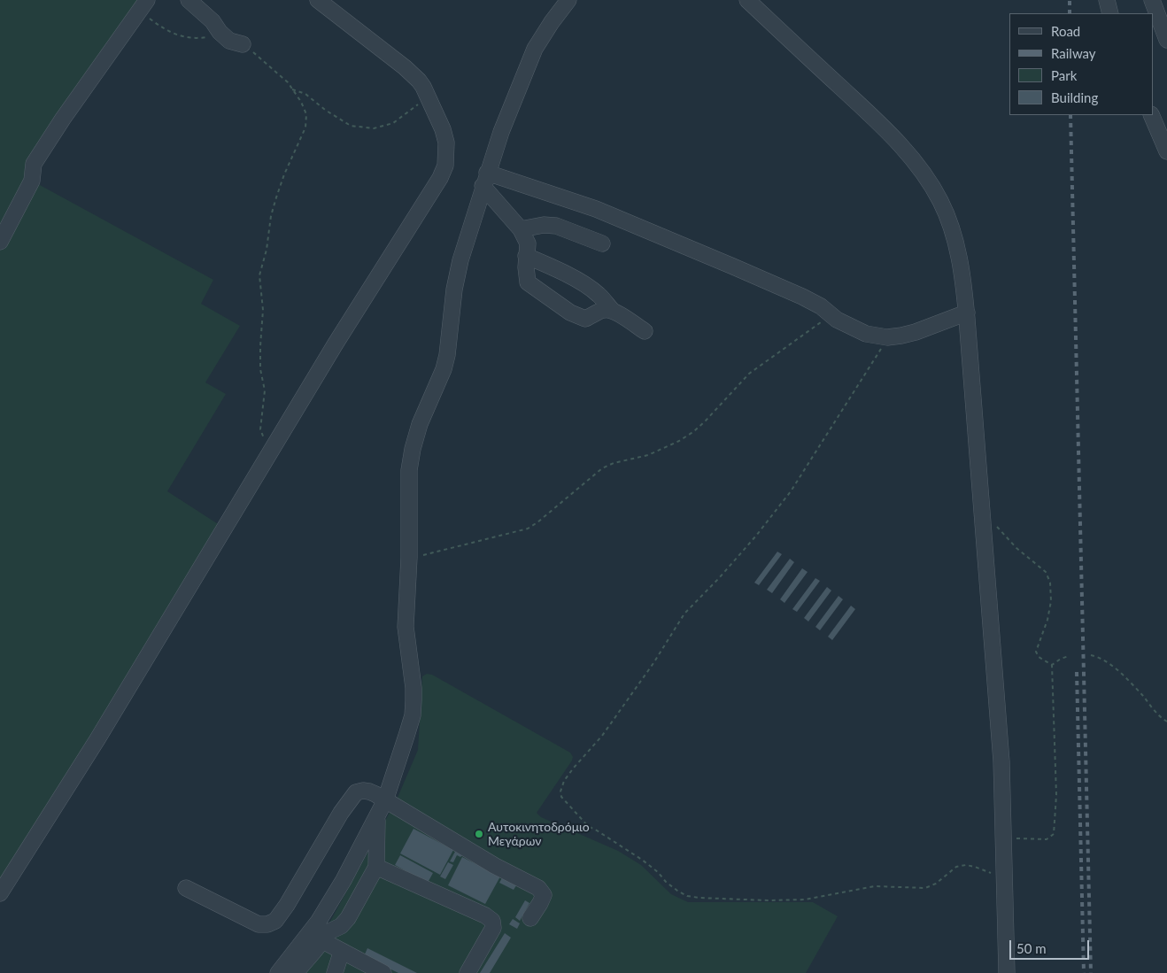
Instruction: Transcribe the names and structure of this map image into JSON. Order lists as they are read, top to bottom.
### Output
{
  "places": ["Αυτοκινητοδρόμιο Μεγάρων"],
  "legend": [
    "Road",
    "Railway",
    "Park",
    "Building"
  ],
  "scale_bar": "50 m"
}
